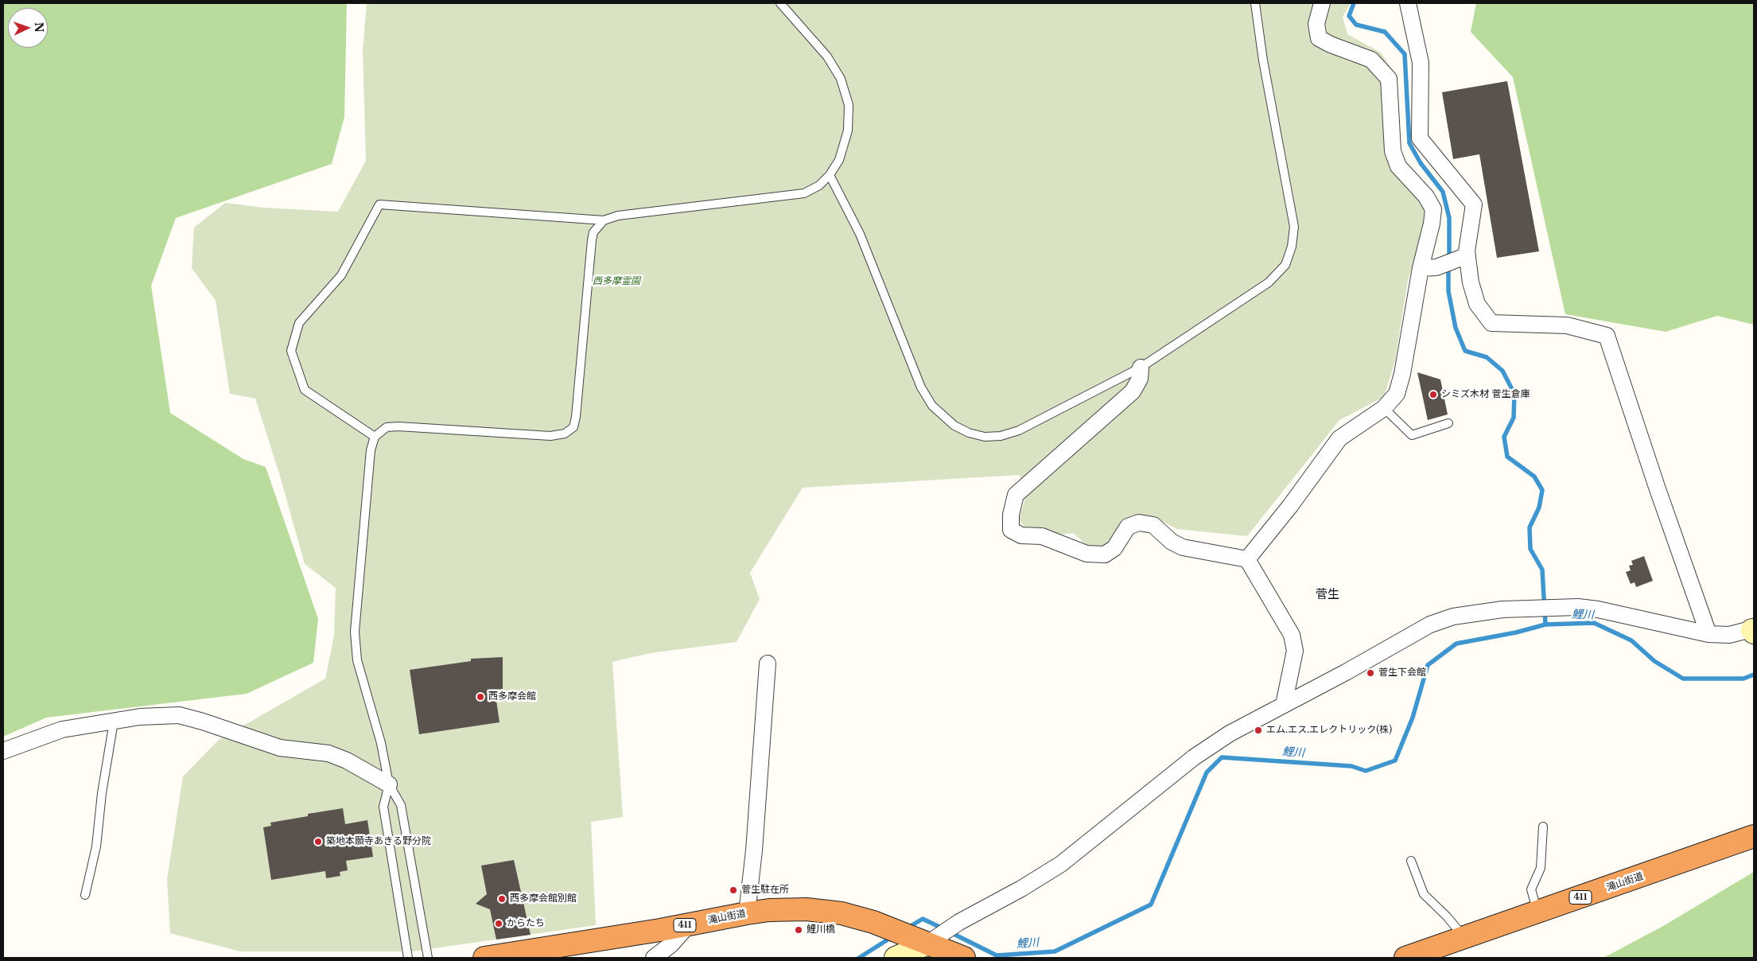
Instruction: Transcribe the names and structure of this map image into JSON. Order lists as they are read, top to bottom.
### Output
{
  "streets": {
    "highway": ["滝山街道", "411"]
  },
  "districts": ["菅生"],
  "water": ["鯉川"],
  "parks": ["西多摩霊園"],
  "places": [
    "シミズ木材 菅生倉庫",
    "菅生下会館",
    "西多摩会館",
    "エム.エス.エレクトリック(株)",
    "築地本願寺あきる野分院",
    "菅生駐在所",
    "西多摩会館別館",
    "からたち",
    "鯉川橋"
  ],
  "north": "right"
}
